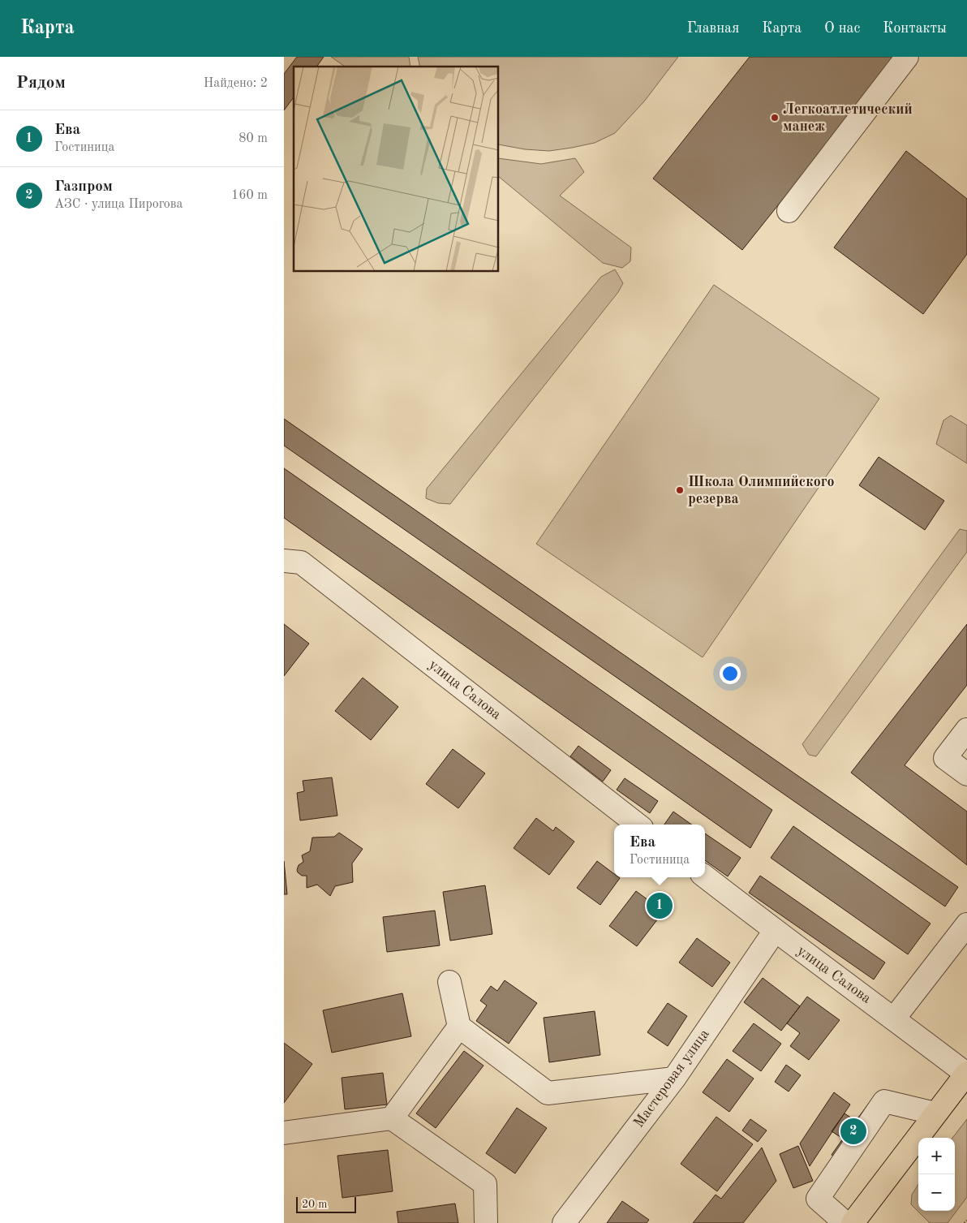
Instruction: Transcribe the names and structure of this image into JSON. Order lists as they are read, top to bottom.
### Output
{
  "streets": {
    "street": ["улица Салова", "Мастеровая улица"]
  },
  "crossings": [
    ["улица Салова", "Мастеровая улица"]
  ],
  "places": ["Легкоатлетический манеж", "Школа Олимпийского резерва"],
  "scale_bar": "20 m",
  "page": {
    "header": "Карта",
    "nav": [
      "Главная",
      "Карта",
      "О нас",
      "Контакты"
    ],
    "heading": ["Рядом", "Найдено: 2"],
    "list": [
      {
        "mark": "1",
        "name": "Ева",
        "note": "Гостиница",
        "value": "80 m"
      },
      {
        "mark": "2",
        "name": "Газпром",
        "note": "АЗС · улица Пирогова",
        "value": "160 m"
      }
    ],
    "popup": ["Ева", "Гостиница"],
    "pins": ["1", "2"],
    "map_buttons": ["+", "−"],
    "scale": "20 m"
  }
}
